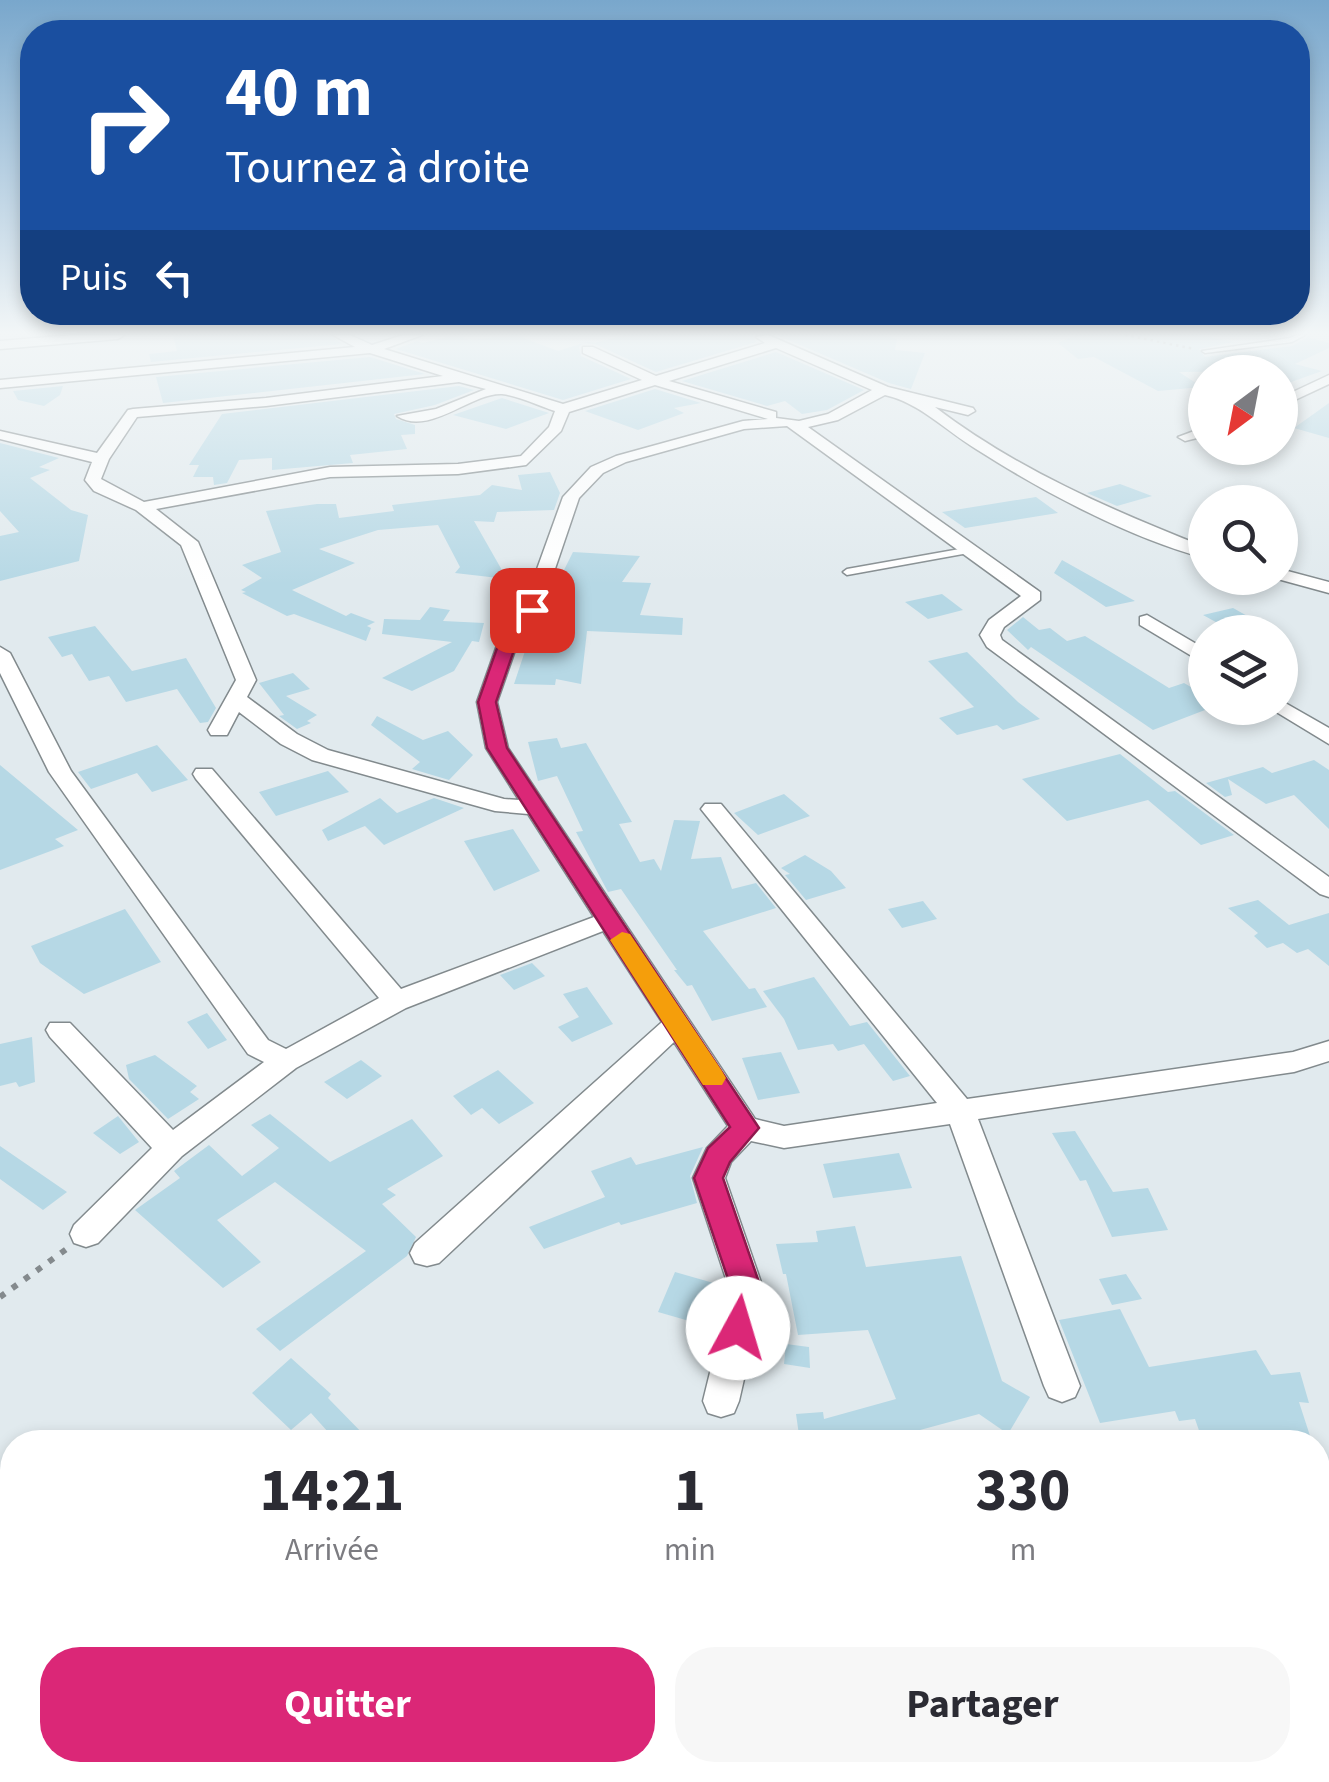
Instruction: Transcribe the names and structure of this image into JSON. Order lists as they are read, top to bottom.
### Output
{
  "north": "bottom left",
  "page": {
    "turn": ["40 m", "Tournez à droite"],
    "then": "Puis",
    "eta": [
      "14:21",
      "Arrivée",
      "1",
      "min",
      "330",
      "m"
    ],
    "buttons": ["Quitter", "Partager"]
  }
}
